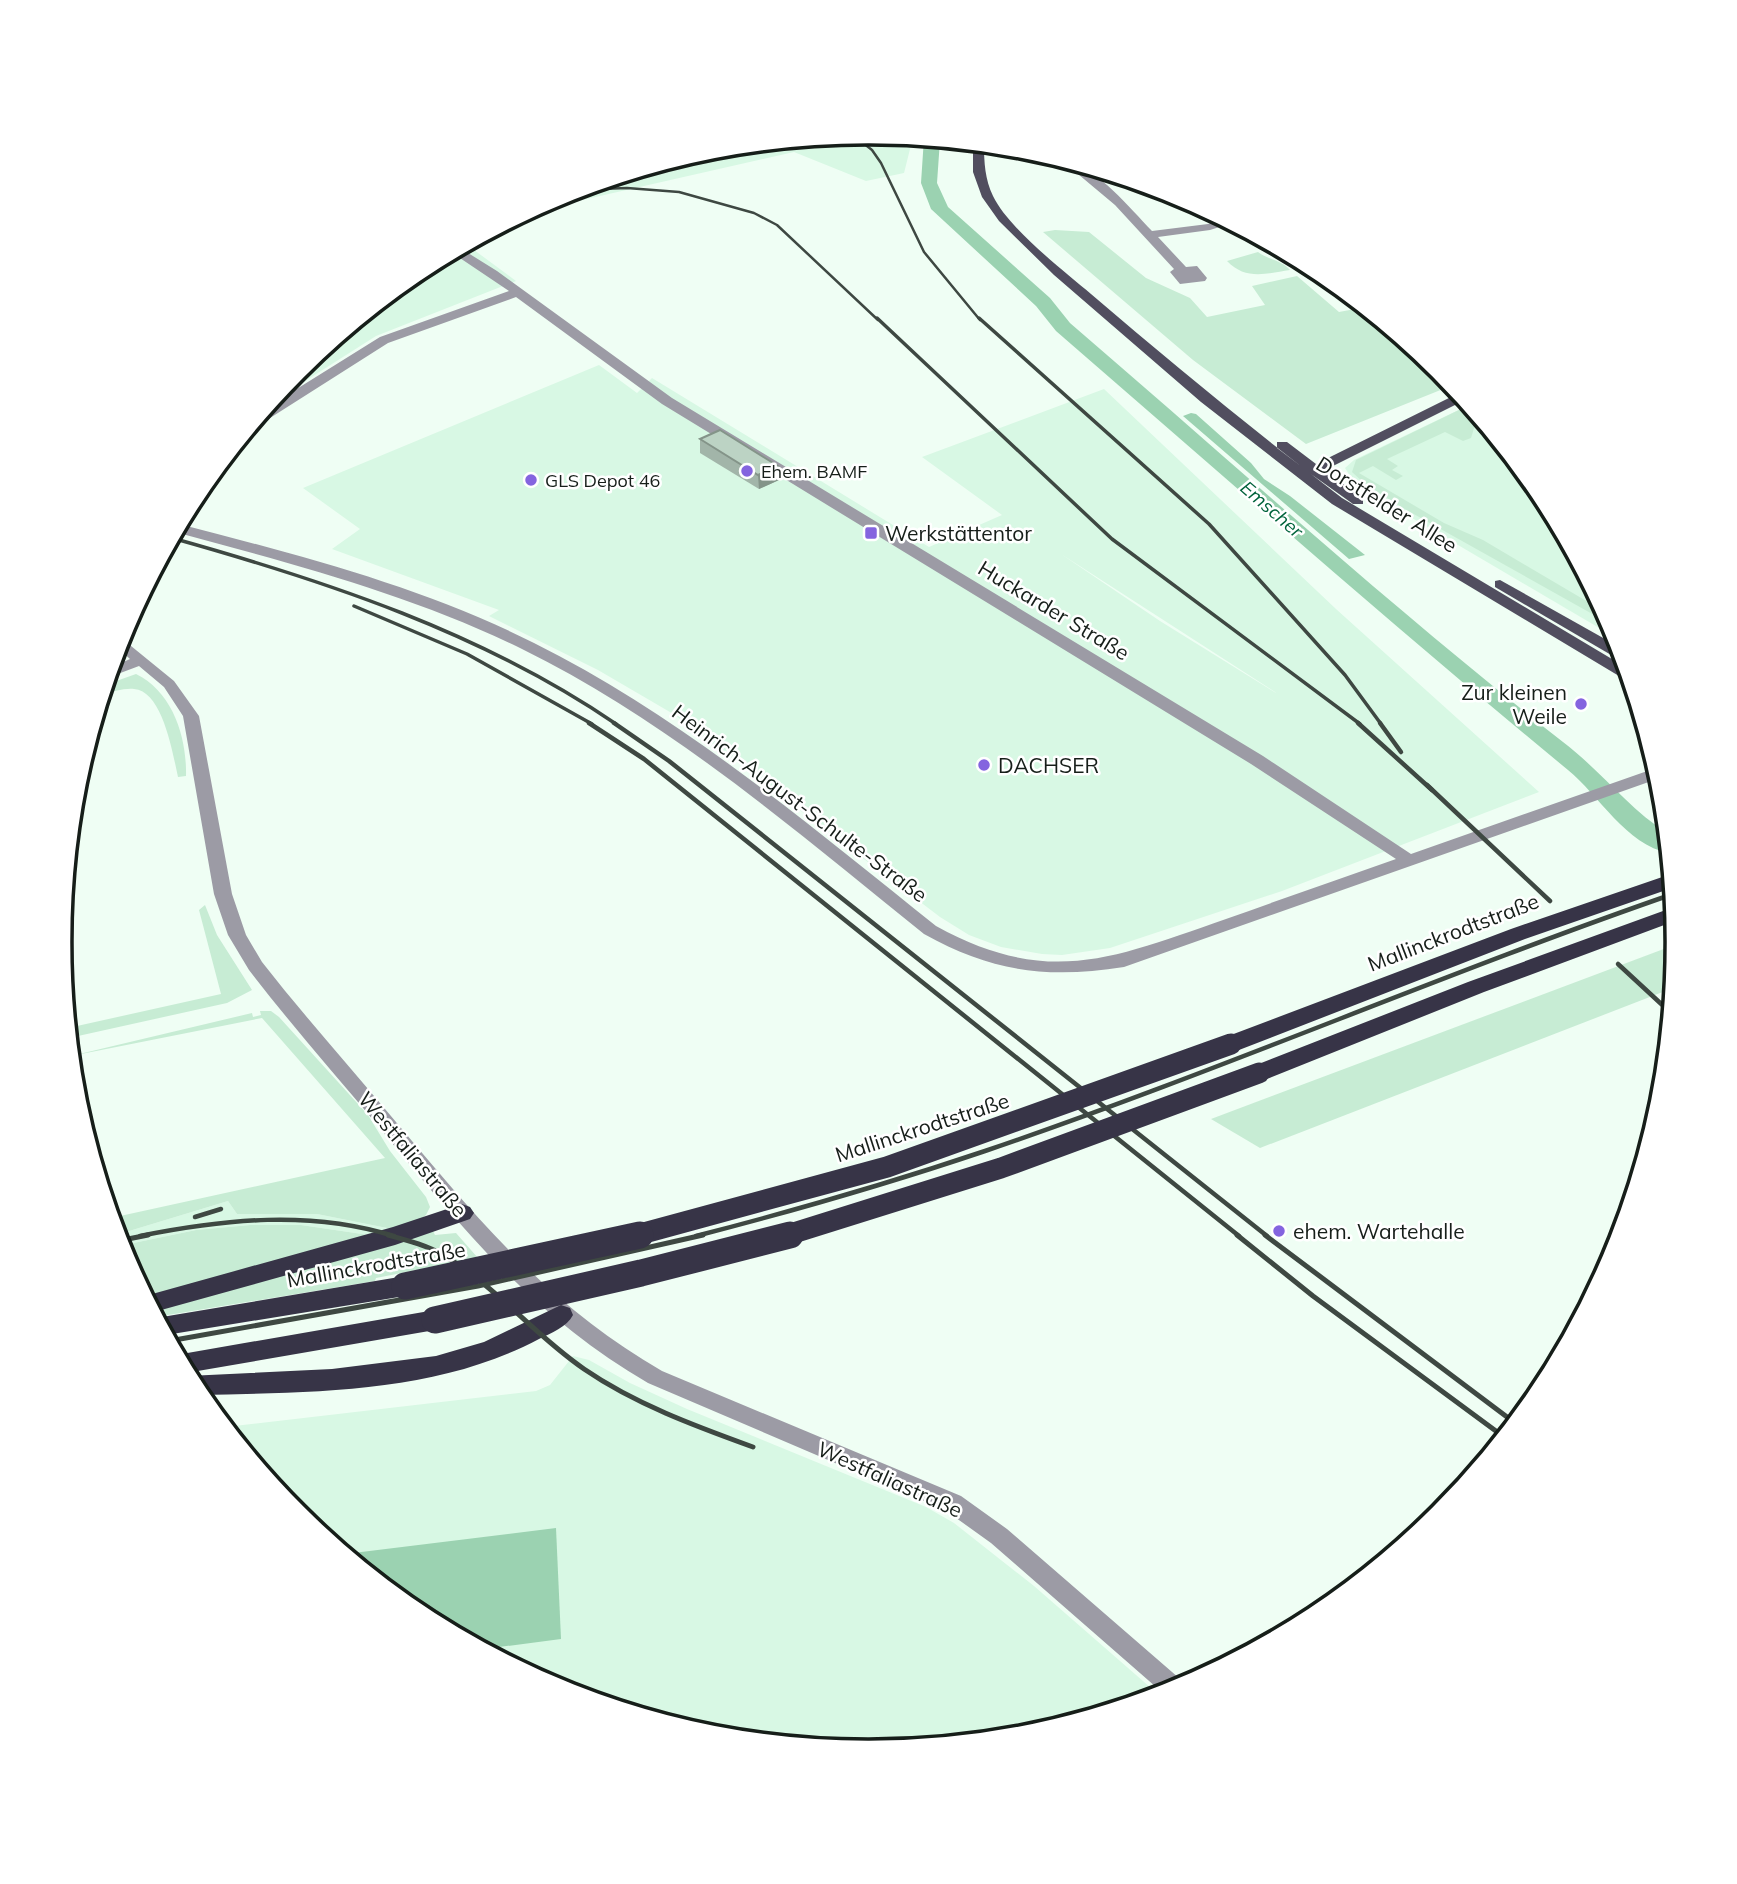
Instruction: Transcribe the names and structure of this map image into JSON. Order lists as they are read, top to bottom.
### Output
{
  "streets": {
    "highway": ["Mallinckrodtstraße"],
    "main road": ["Dorstfelder Allee"],
    "street": ["Huckarder Straße", "Heinrich-August-Schulte-Straße", "Westfaliastraße"]
  },
  "crossings": [
    ["Huckarder Straße", "Heinrich-August-Schulte-Straße"]
  ],
  "water": ["Emscher"],
  "places": {
    "other": [
      "Ehem. BAMF",
      "GLS Depot 46",
      "Zur kleinen Weile",
      "DACHSER",
      "ehem. Wartehalle"
    ],
    "transit": ["Werkstättentor"]
  }
}
